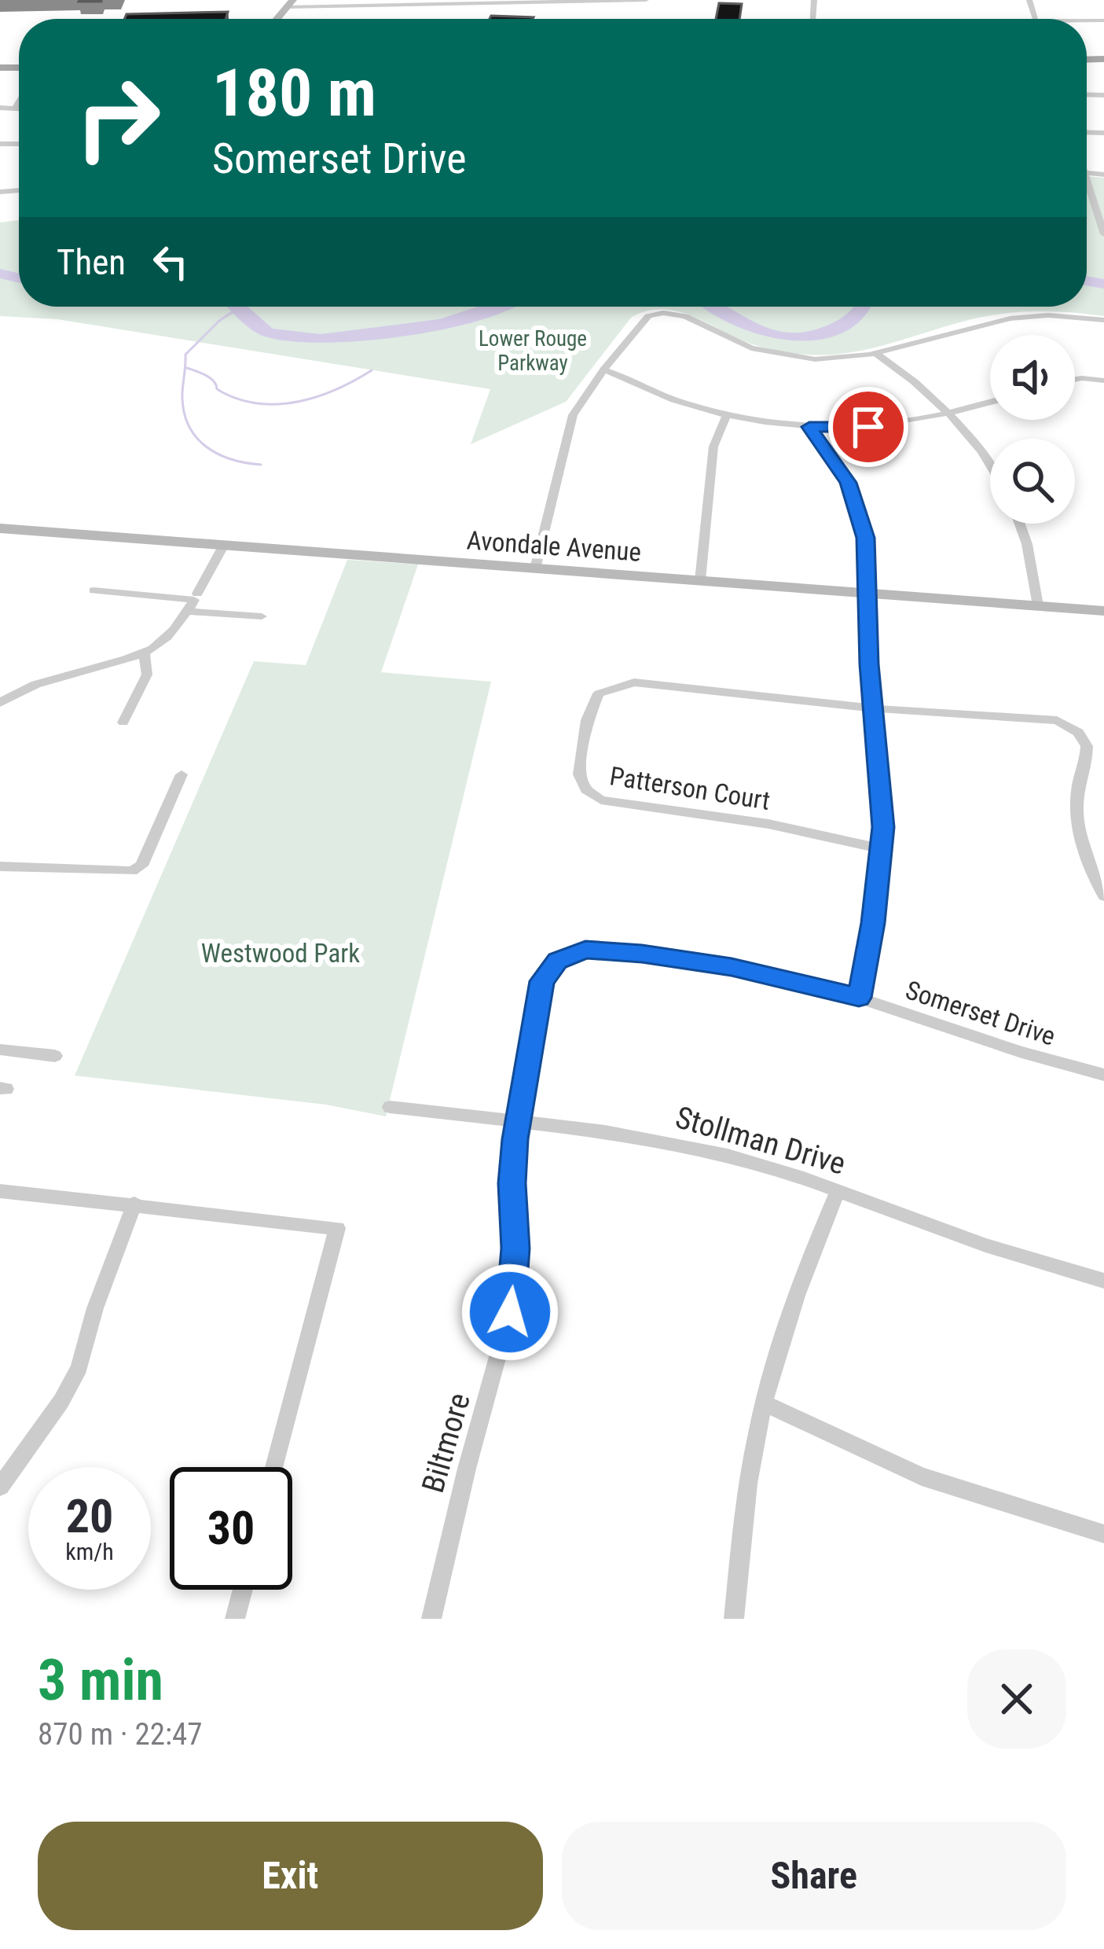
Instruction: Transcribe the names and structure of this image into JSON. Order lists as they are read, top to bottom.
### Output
{
  "streets": {
    "street": [
      "Avondale Avenue",
      "Patterson Court",
      "Somerset Drive",
      "Stollman Drive",
      "Biltmore"
    ]
  },
  "crossings": [
    ["Somerset Drive", "Biltmore"],
    ["Stollman Drive", "Biltmore"]
  ],
  "parks": ["Lower Rouge Parkway", "Westwood Park"],
  "page": {
    "turn": ["180 m", "Somerset Drive"],
    "then": "Then",
    "speed": "20 km/h",
    "limit": "30",
    "heading": ["3 min", "870 m · 22:47"],
    "buttons": ["Exit", "Share"]
  }
}
